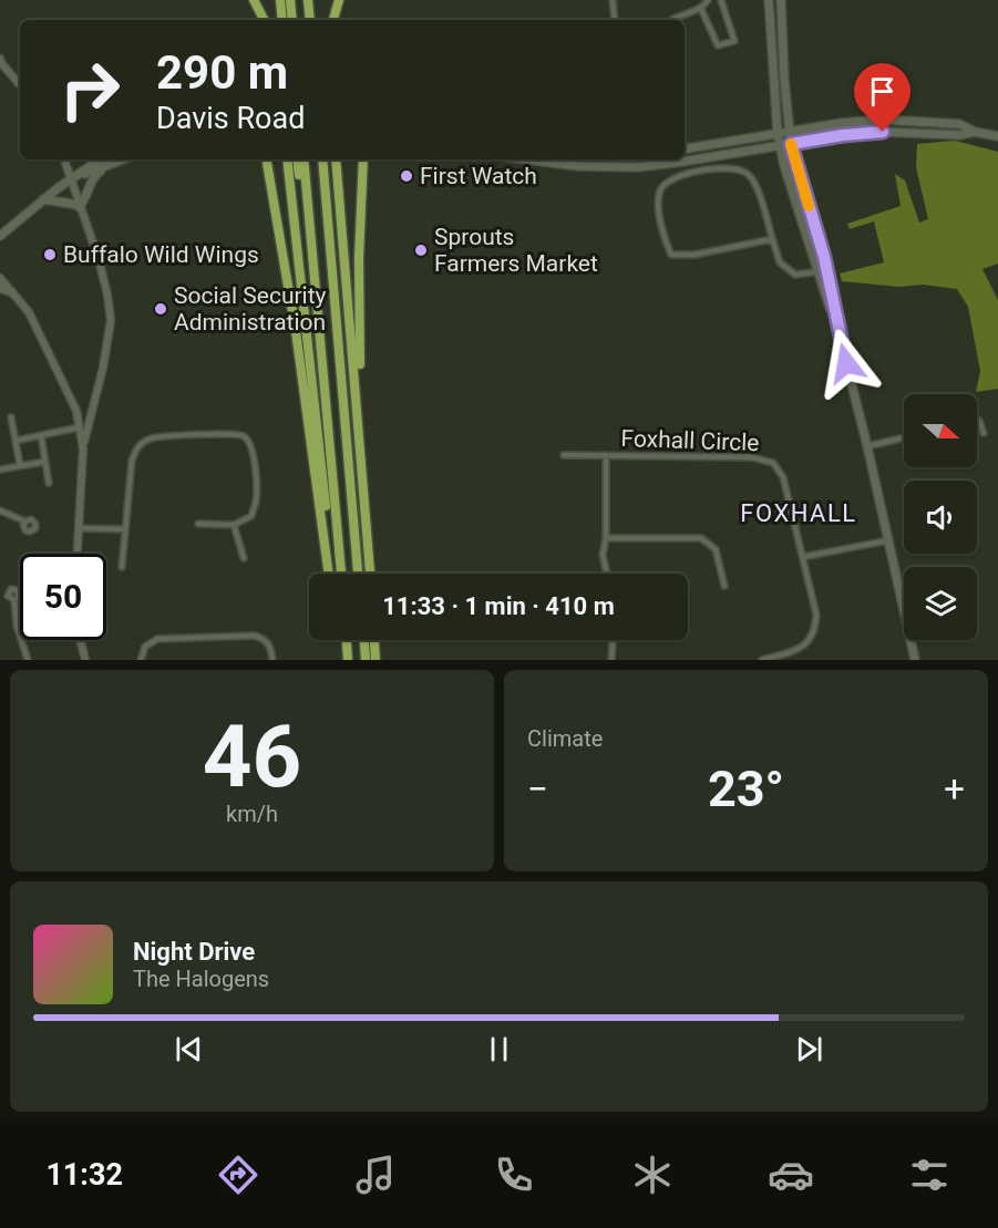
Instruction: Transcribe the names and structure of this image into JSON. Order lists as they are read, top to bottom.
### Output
{
  "streets": {
    "street": ["Foxhall Circle"]
  },
  "districts": ["FOXHALL"],
  "places": [
    "First Watch",
    "Sprouts Farmers Market",
    "Buffalo Wild Wings",
    "Social Security Administration"
  ],
  "north": "right",
  "page": {
    "turn": ["290 m", "Davis Road"],
    "limit": "50",
    "trip": "11:33 · 1 min · 410 m",
    "tile": [
      ["46", "km/h"],
      "Climate"
    ],
    "heat": ["−", "23°", "+"],
    "song": ["Night Drive", "The Halogens"],
    "tabs": "11:32"
  }
}
